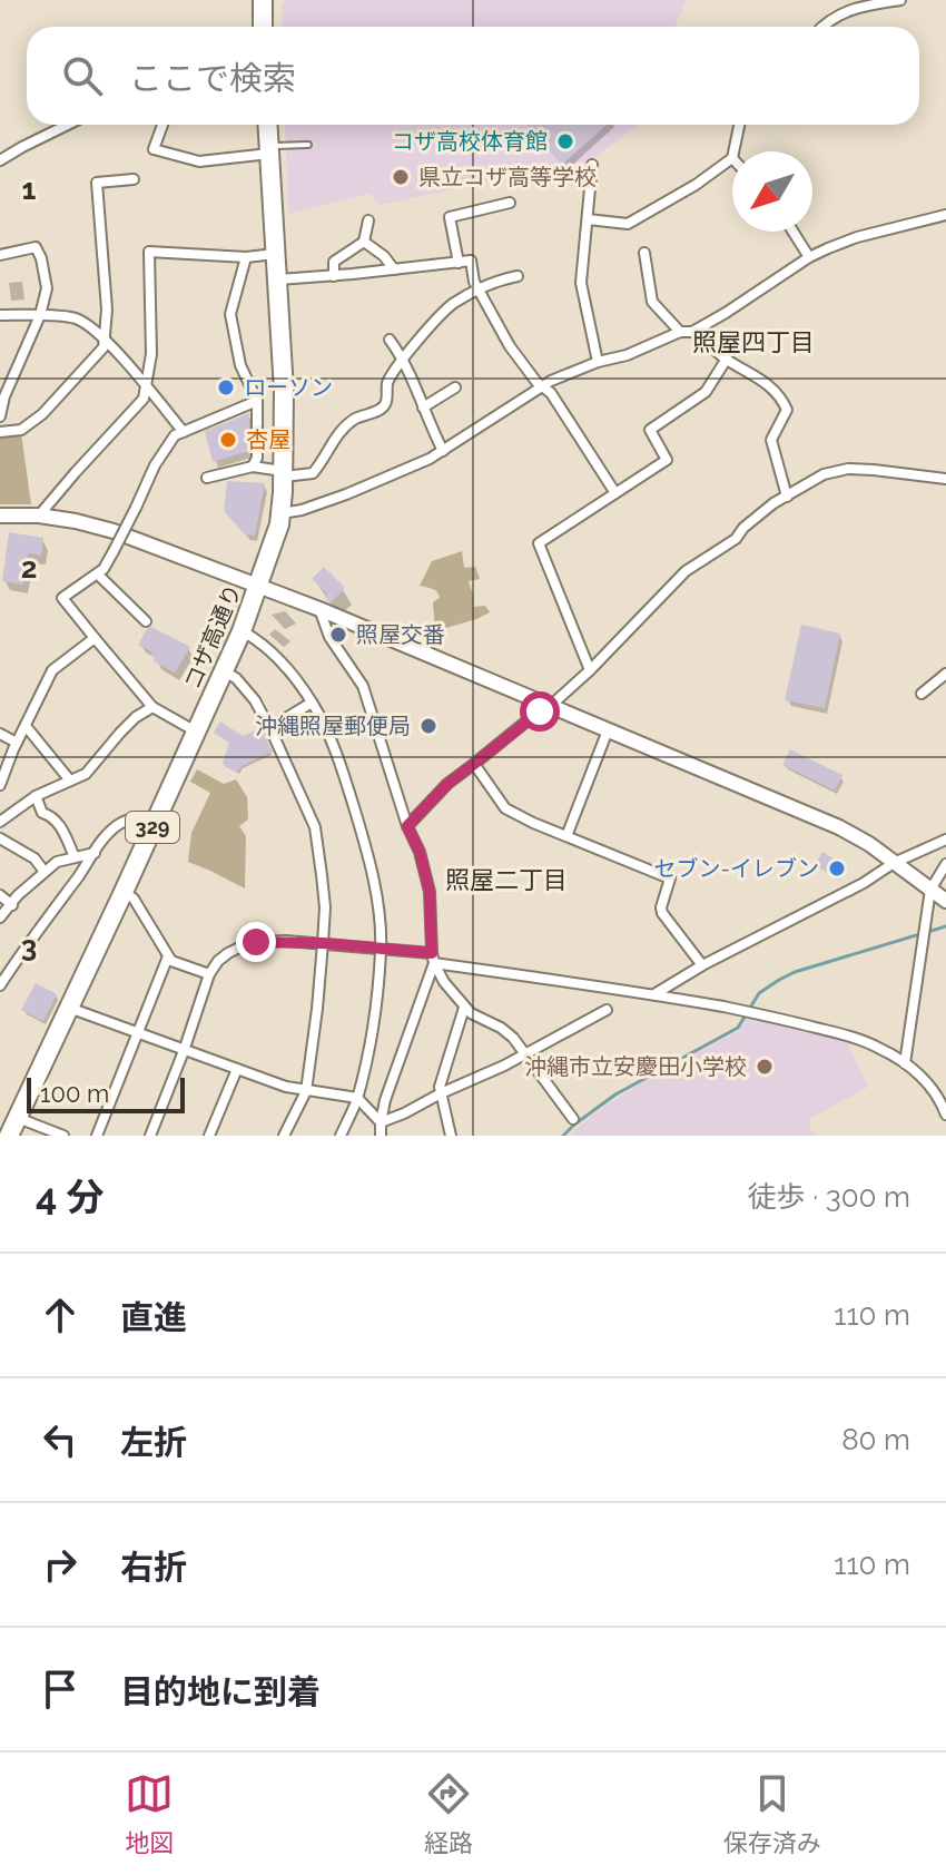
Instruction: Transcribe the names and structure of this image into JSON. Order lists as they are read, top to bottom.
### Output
{
  "streets": {
    "highway": ["コザ高通り", "329"]
  },
  "districts": ["照屋四丁目", "照屋二丁目"],
  "places": [
    "コザ高校体育館",
    "県立コザ高等学校",
    "ローソン",
    "杏屋",
    "照屋交番",
    "沖縄照屋郵便局",
    "セブン-イレブン",
    "沖縄市立安慶田小学校"
  ],
  "scale_bar": "100 m",
  "north": "bottom left",
  "page": {
    "search": "ここで検索",
    "scale": "100 m",
    "heading": ["4 分", "徒歩 · 300 m"],
    "list": [
      ["直進", "110 m"],
      ["左折", "80 m"],
      ["右折", "110 m"],
      "目的地に到着"
    ],
    "nav": ["地図", "経路", "保存済み"]
  },
  "grid": {
    "rows": ["1", "2", "3"]
  }
}
